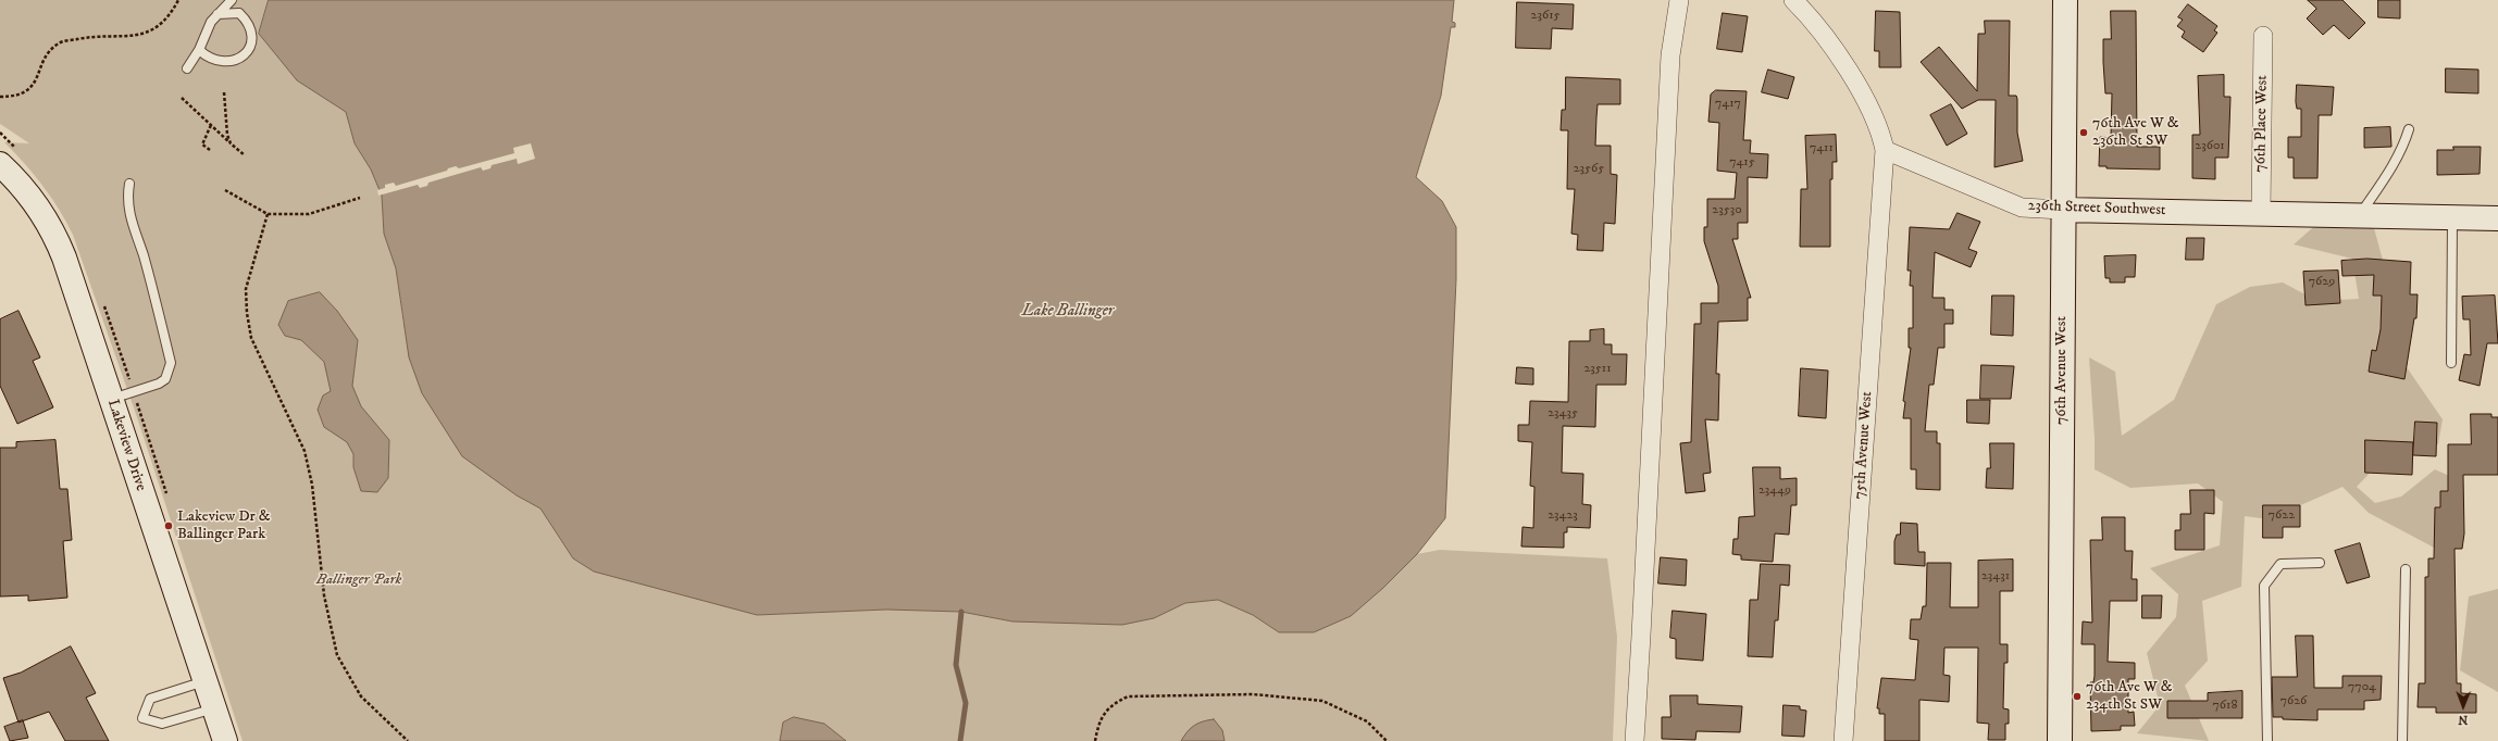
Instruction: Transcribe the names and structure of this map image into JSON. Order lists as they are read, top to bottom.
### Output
{
  "streets": {
    "street": [
      "76th Place West",
      "236th Street Southwest",
      "76th Avenue West",
      "Lakeview Drive",
      "75th Avenue West"
    ]
  },
  "crossings": [
    ["76th Place West", "236th Street Southwest"],
    ["236th Street Southwest", "76th Avenue West"],
    ["236th Street Southwest", "75th Avenue West"]
  ],
  "water": ["Lake Ballinger"],
  "parks": ["Ballinger Park"],
  "places": ["76th Ave W & 236th St SW", "Lakeview Dr & Ballinger Park", "76th Ave W & 234th St SW"],
  "house_numbers": [
    "23615",
    "7417",
    "23601",
    "7411",
    "7415",
    "23565",
    "23530",
    "7629",
    "23511",
    "23435",
    "23449",
    "23423",
    "7622",
    "23431",
    "7704",
    "7626",
    "7618"
  ],
  "north": "bottom"
}
